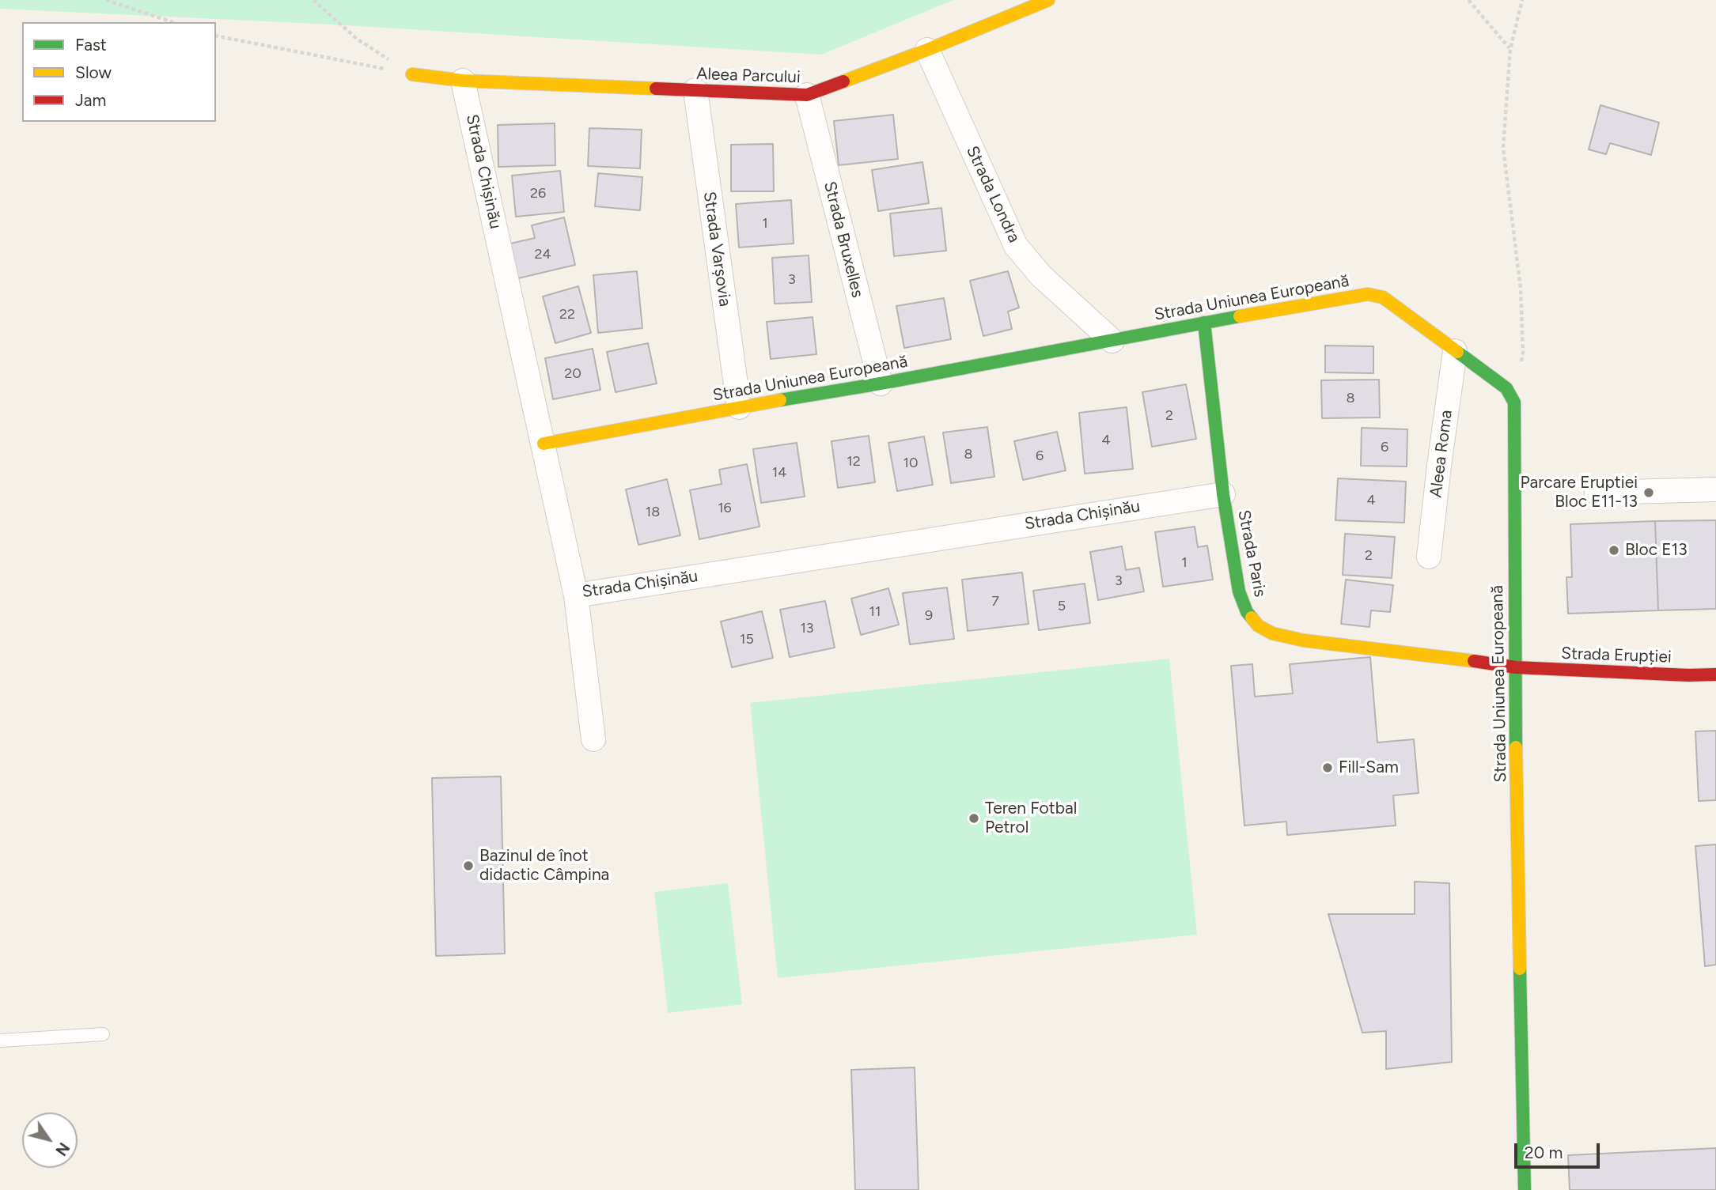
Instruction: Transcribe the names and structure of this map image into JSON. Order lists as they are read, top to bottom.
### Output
{
  "streets": {
    "street": [
      "Aleea Parcului",
      "Strada Chișinău",
      "Strada Londra",
      "Strada Bruxelles",
      "Strada Varșovia",
      "Strada Uniunea Europeană",
      "Aleea Roma",
      "Strada Paris",
      "Strada Erupției"
    ]
  },
  "crossings": [
    ["Aleea Parcului", "Strada Chișinău"],
    ["Aleea Parcului", "Strada Londra"],
    ["Aleea Parcului", "Strada Bruxelles"],
    ["Aleea Parcului", "Strada Varșovia"],
    ["Strada Chișinău", "Strada Uniunea Europeană"],
    ["Strada Chișinău", "Strada Paris"],
    ["Strada Londra", "Strada Uniunea Europeană"],
    ["Strada Bruxelles", "Strada Uniunea Europeană"],
    ["Strada Varșovia", "Strada Uniunea Europeană"],
    ["Strada Uniunea Europeană", "Aleea Roma"],
    ["Strada Uniunea Europeană", "Strada Paris"],
    ["Strada Uniunea Europeană", "Strada Erupției"],
    ["Strada Paris", "Strada Erupției"]
  ],
  "places": [
    "Parcare Eruptiei Bloc E11-13",
    "Bloc E13",
    "Fill-Sam",
    "Teren Fotbal Petrol",
    "Bazinul de înot didactic Câmpina"
  ],
  "house_numbers": [
    "26",
    "1",
    "24",
    "3",
    "22",
    "20",
    "8",
    "2",
    "4",
    "6",
    "8",
    "6",
    "12",
    "10",
    "14",
    "4",
    "16",
    "18",
    "2",
    "1",
    "3",
    "7",
    "5",
    "11",
    "9",
    "13",
    "15"
  ],
  "legend": ["Fast", "Slow", "Jam"],
  "scale_bar": "20 m",
  "north": "bottom right"
}
